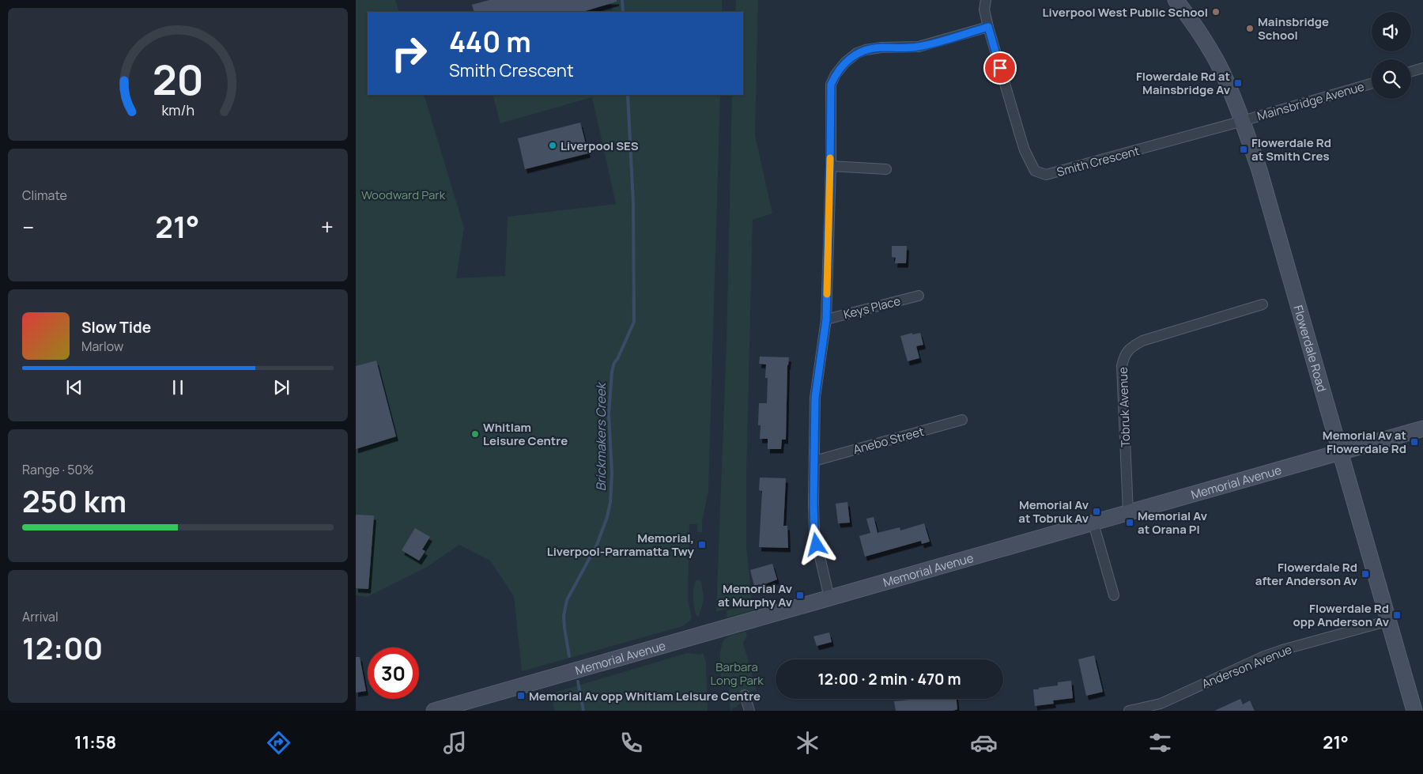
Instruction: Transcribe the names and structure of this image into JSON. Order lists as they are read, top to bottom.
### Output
{
  "streets": {
    "street": [
      "Mainsbridge Avenue",
      "Smith Crescent",
      "Keys Place",
      "Flowerdale Road",
      "Tobruk Avenue",
      "Anebo Street",
      "Memorial Avenue",
      "Anderson Avenue"
    ]
  },
  "crossings": [
    ["Mainsbridge Avenue", "Smith Crescent"],
    ["Mainsbridge Avenue", "Flowerdale Road"],
    ["Smith Crescent", "Flowerdale Road"],
    ["Flowerdale Road", "Memorial Avenue"],
    ["Flowerdale Road", "Anderson Avenue"],
    ["Tobruk Avenue", "Memorial Avenue"]
  ],
  "water": ["Brickmakers Creek"],
  "parks": ["Woodward Park", "Barbara Long Park"],
  "places": {
    "other": [
      "Liverpool West Public School",
      "Mainsbridge School",
      "Liverpool SES",
      "Whitlam Leisure Centre"
    ],
    "transit": [
      "Flowerdale Rd at Mainsbridge Av",
      "Flowerdale Rd at Smith Cres",
      "Memorial Av at Flowerdale Rd",
      "Memorial Av at Tobruk Av",
      "Memorial Av at Orana Pl",
      "Memorial, Liverpool-Parramatta Twy",
      "Flowerdale Rd after Anderson Av",
      "Memorial Av at Murphy Av",
      "Flowerdale Rd opp Anderson Av",
      "Memorial Av opp Whitlam Leisure Centre"
    ]
  },
  "page": {
    "turn": ["440 m", "Smith Crescent"],
    "tile": [
      "Climate",
      ["Range · 50%", "250 km"],
      ["Arrival", "12:00"]
    ],
    "heat": ["−", "21°", "+"],
    "song": ["Slow Tide", "Marlow"],
    "limit": "30",
    "trip": "12:00 · 2 min · 470 m",
    "tabs": ["11:58", "21°"],
    "gauge": ["20", "km/h"]
  }
}
